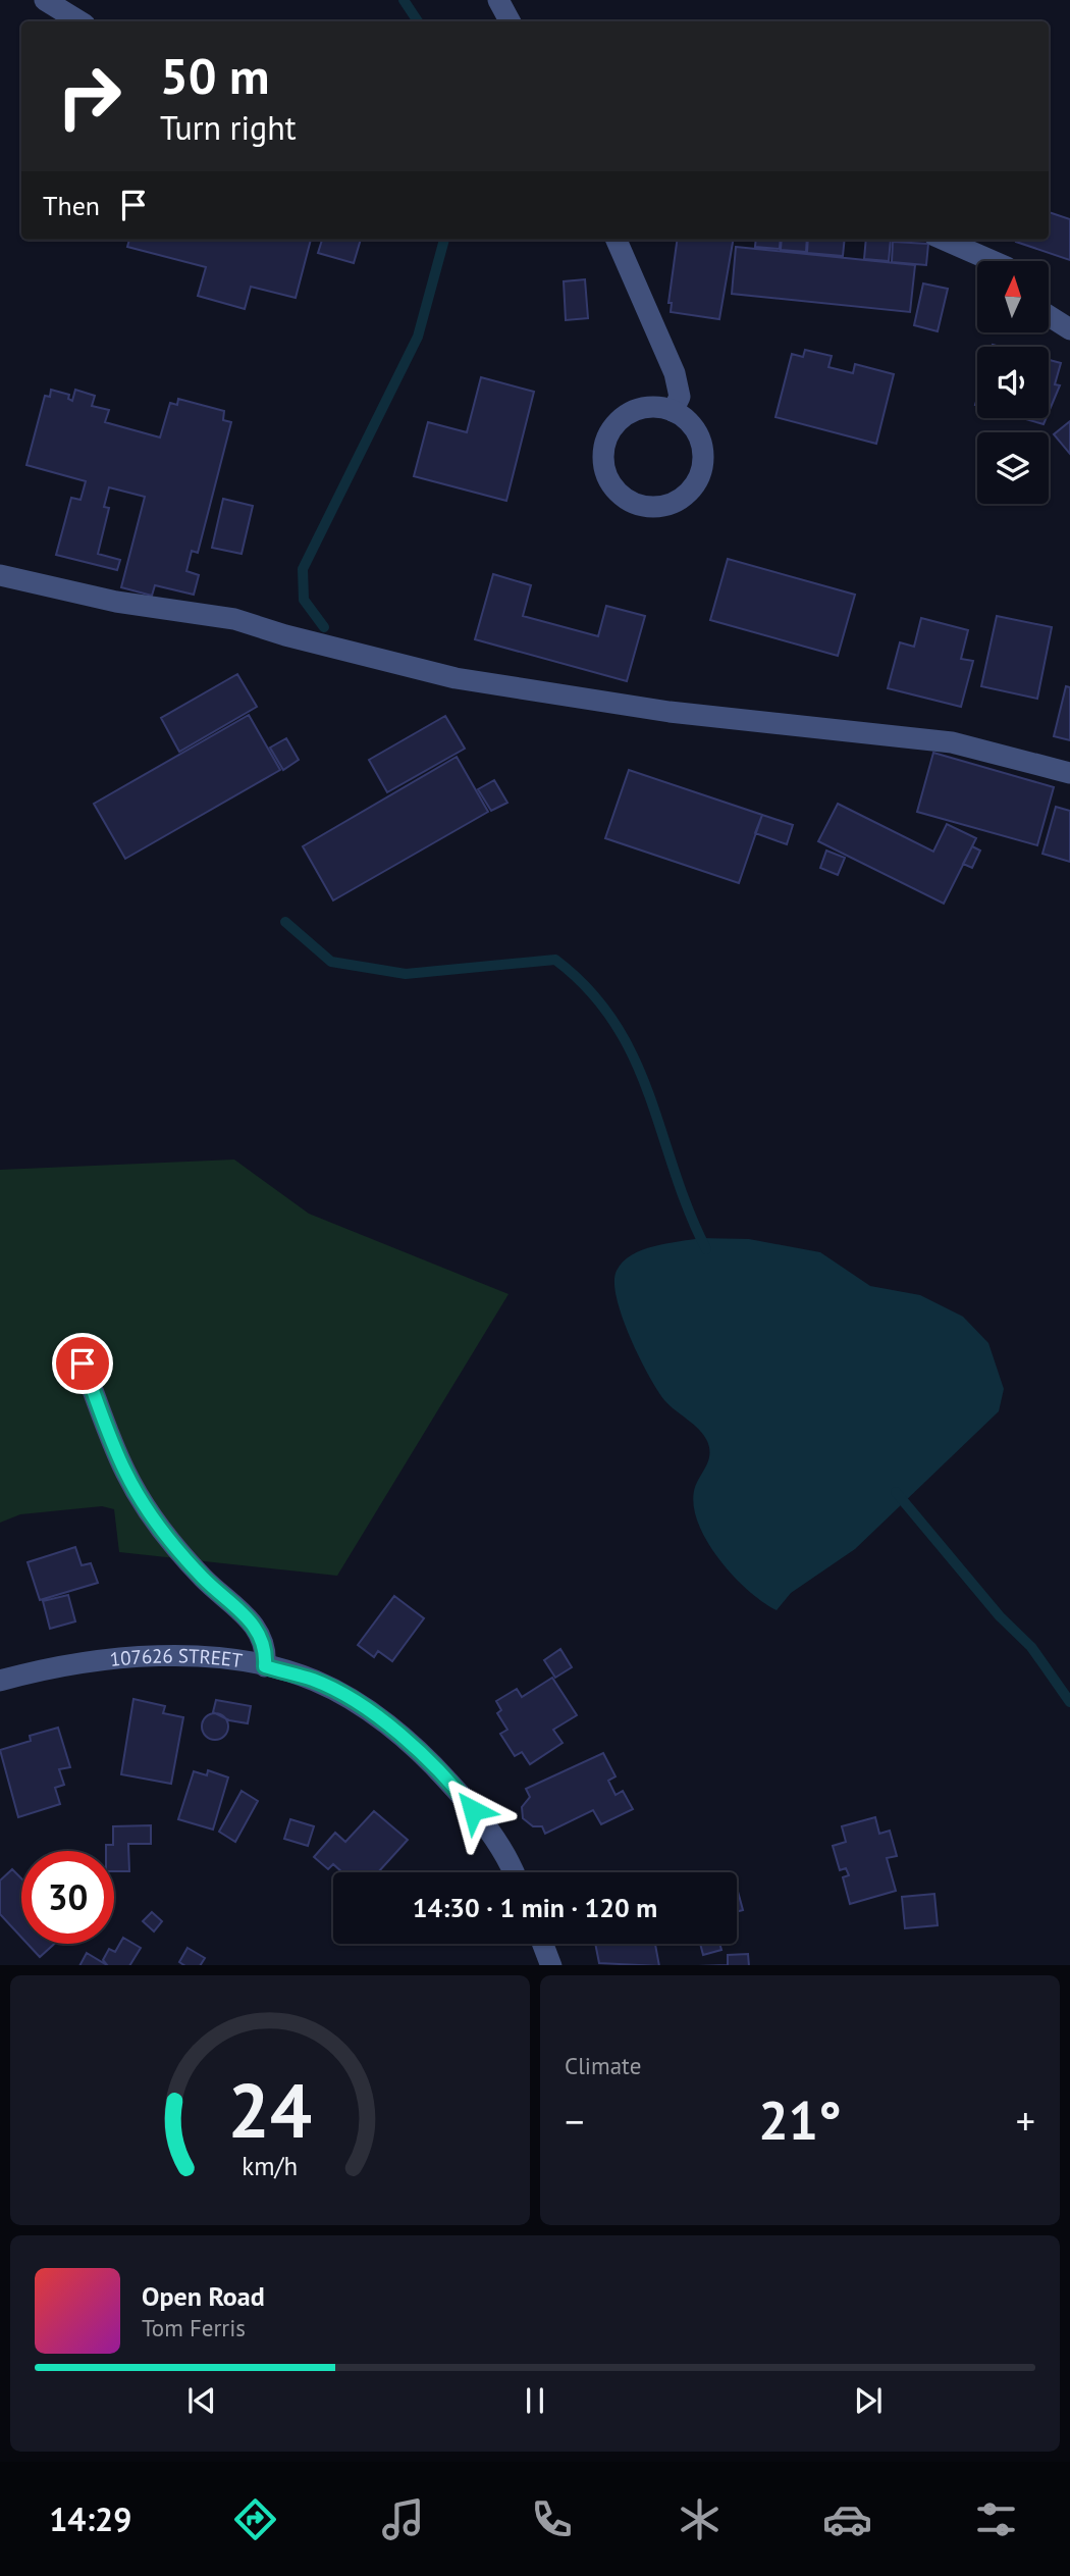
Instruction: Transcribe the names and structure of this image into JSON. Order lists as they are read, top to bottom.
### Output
{
  "streets": {
    "street": ["107626 STREET"]
  },
  "north": "top",
  "page": {
    "turn": ["50 m", "Turn right"],
    "then": "Then",
    "limit": "30",
    "trip": "14:30 · 1 min · 120 m",
    "tile": "Climate",
    "heat": ["−", "21°", "+"],
    "song": ["Open Road", "Tom Ferris"],
    "tabs": "14:29",
    "gauge": ["24", "km/h"]
  }
}
